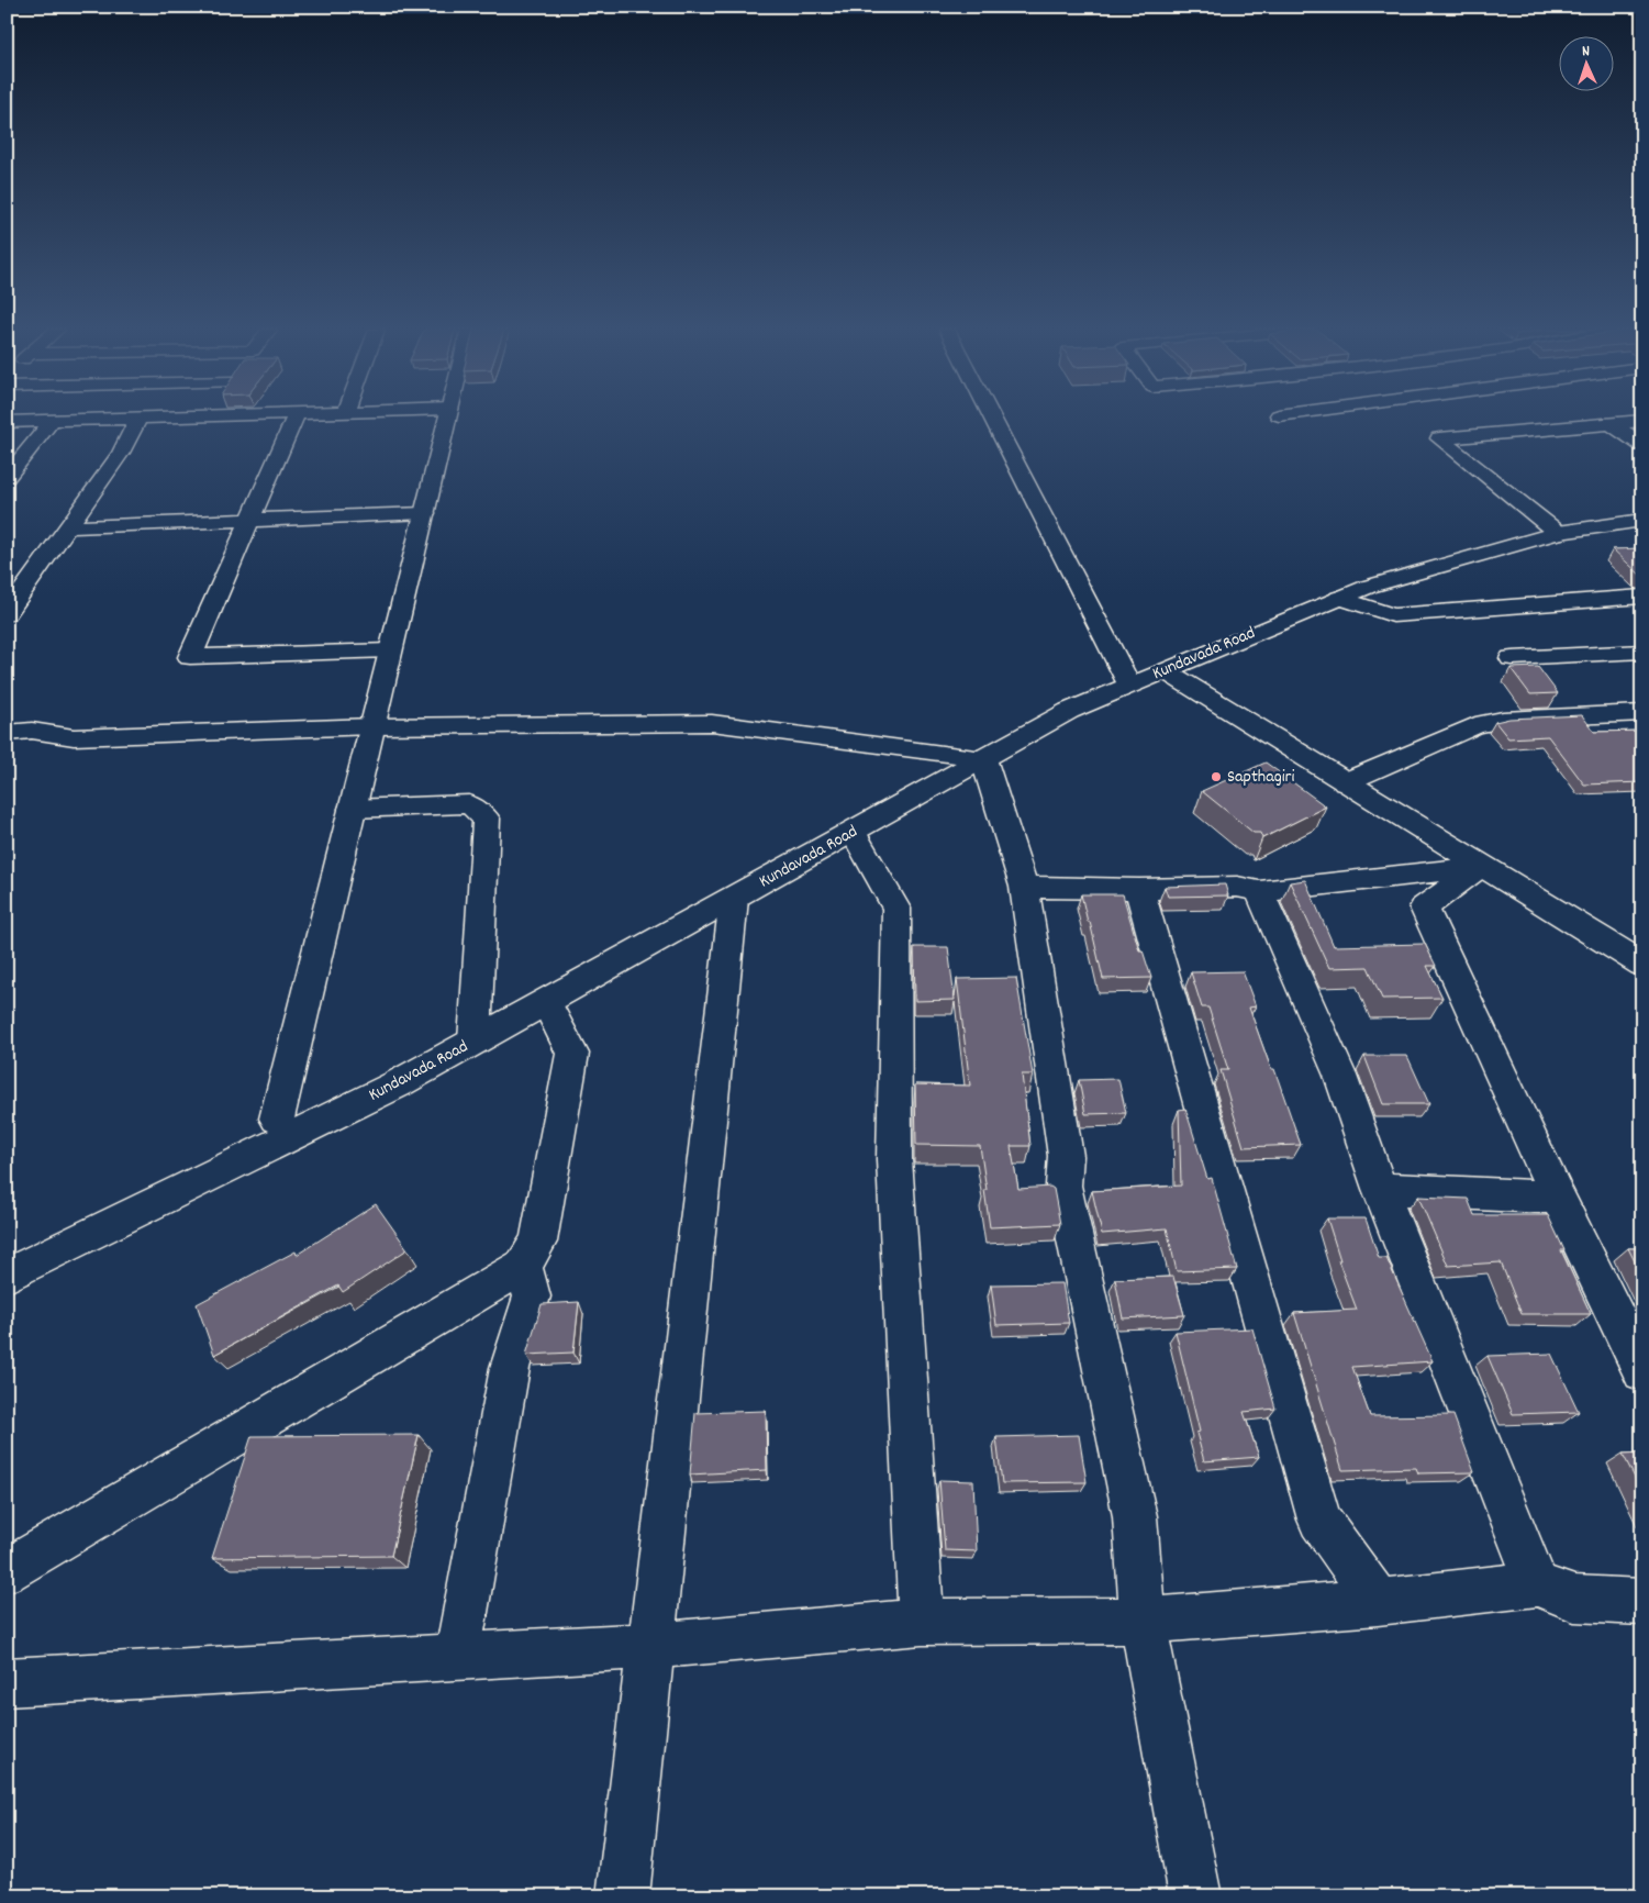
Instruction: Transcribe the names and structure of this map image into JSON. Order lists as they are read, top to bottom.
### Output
{
  "streets": {
    "street": ["Kundavada Road"]
  },
  "places": ["Sapthagiri"],
  "north": "top"
}
